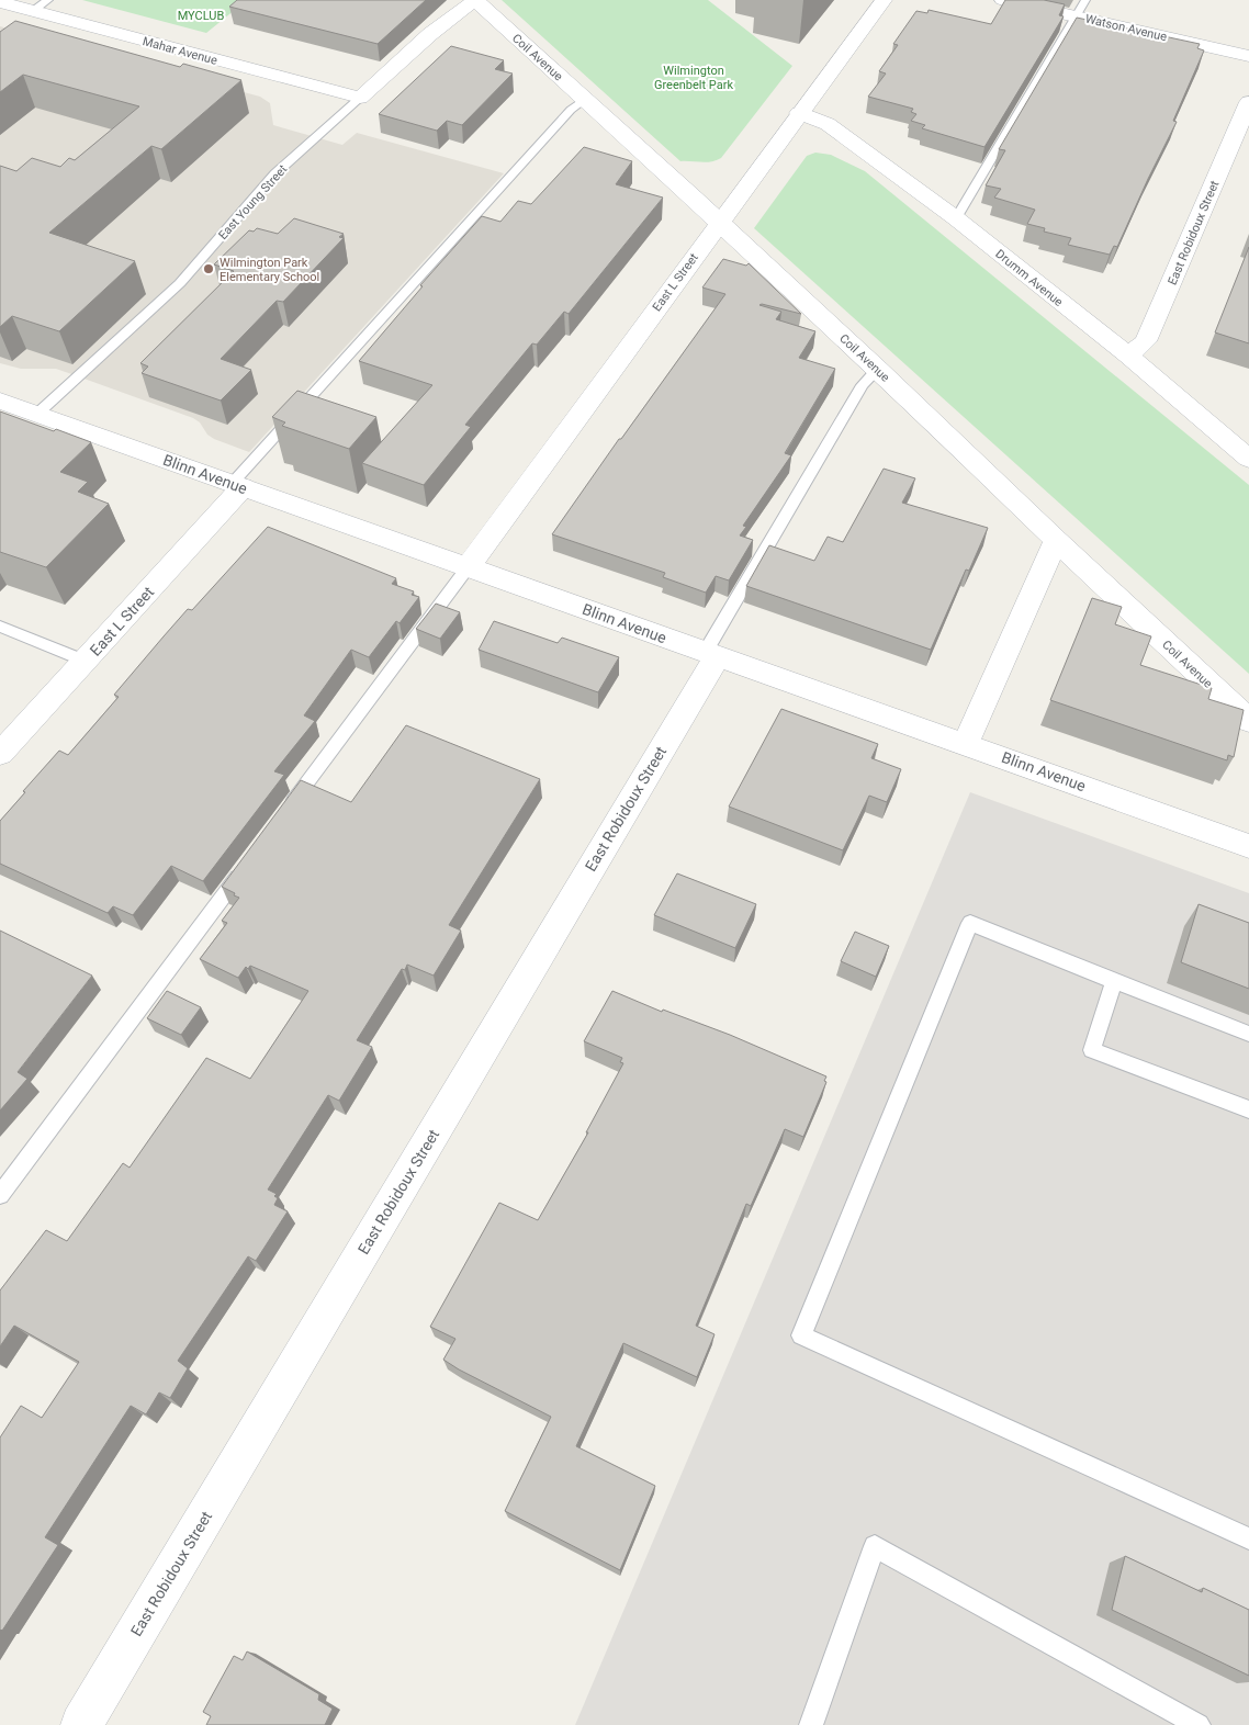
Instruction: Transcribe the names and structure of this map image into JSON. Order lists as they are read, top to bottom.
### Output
{
  "streets": {
    "street": [
      "Watson Avenue",
      "Mahar Avenue",
      "Coil Avenue",
      "East Young Street",
      "East Robidoux Street",
      "Drumm Avenue",
      "East L Street",
      "Blinn Avenue"
    ]
  },
  "crossings": [
    ["Mahar Avenue", "East Young Street"],
    ["Coil Avenue", "East Young Street"],
    ["Coil Avenue", "East L Street"],
    ["East Young Street", "Blinn Avenue"],
    ["East Robidoux Street", "Drumm Avenue"],
    ["East Robidoux Street", "Blinn Avenue"],
    ["Drumm Avenue", "East L Street"],
    ["East L Street", "Blinn Avenue"]
  ],
  "parks": ["MYCLUB", "Wilmington Greenbelt Park"],
  "places": ["Wilmington Park Elementary School"]
}
